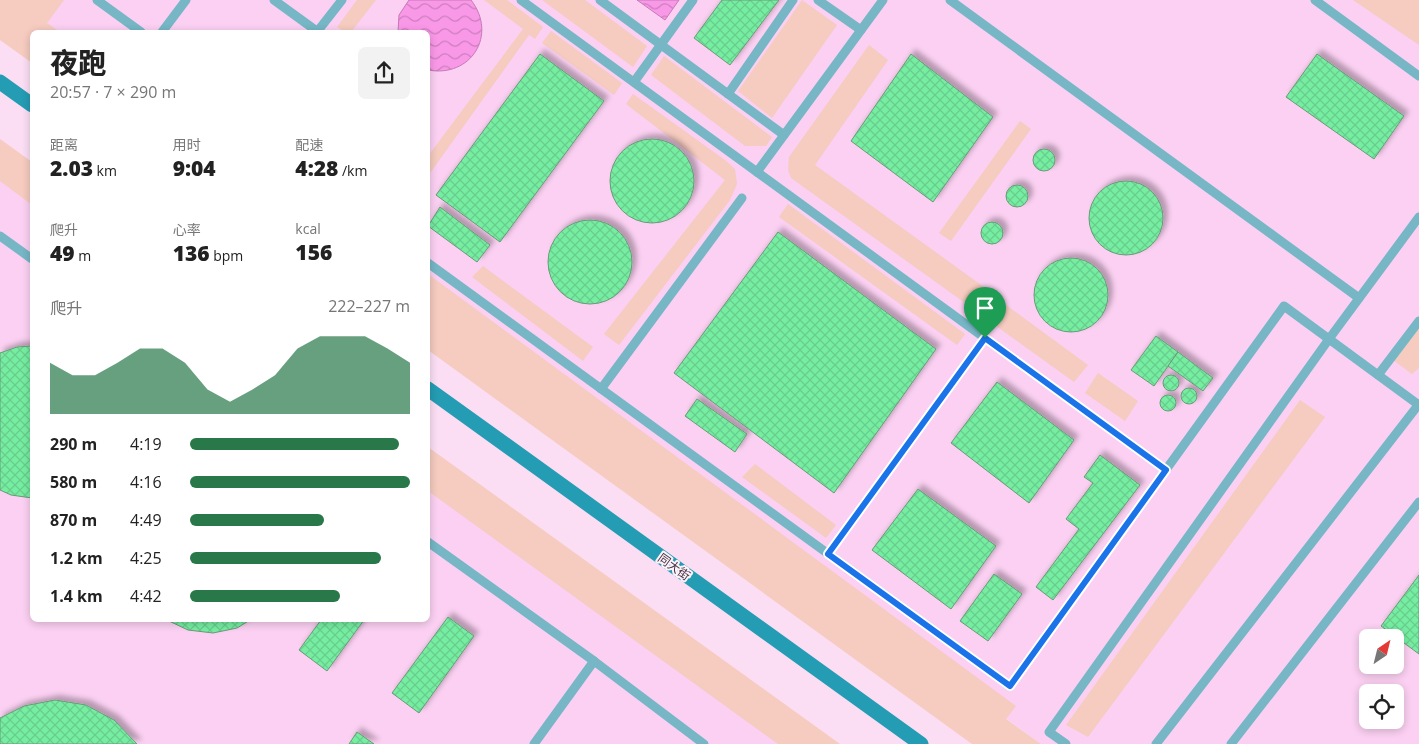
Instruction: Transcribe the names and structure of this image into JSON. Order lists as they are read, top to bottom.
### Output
{
  "streets": {
    "street": ["同大街"]
  },
  "north": "top right",
  "page": {
    "heading": ["夜跑", "20:57 · 7 × 290 m"],
    "stats": [
      ["距离", "2.03 km"],
      ["用时", "9:04"],
      ["配速", "4:28 /km"],
      ["爬升", "49 m"],
      ["心率", "136 bpm"],
      ["kcal", "156"]
    ],
    "chart": ["爬升", "222–227 m"],
    "list": [
      {
        "name": "290 m",
        "note": "4:19"
      },
      {
        "name": "580 m",
        "note": "4:16"
      },
      {
        "name": "870 m",
        "note": "4:49"
      },
      {
        "name": "1.2 km",
        "note": "4:25"
      },
      {
        "name": "1.4 km",
        "note": "4:42"
      }
    ]
  }
}
